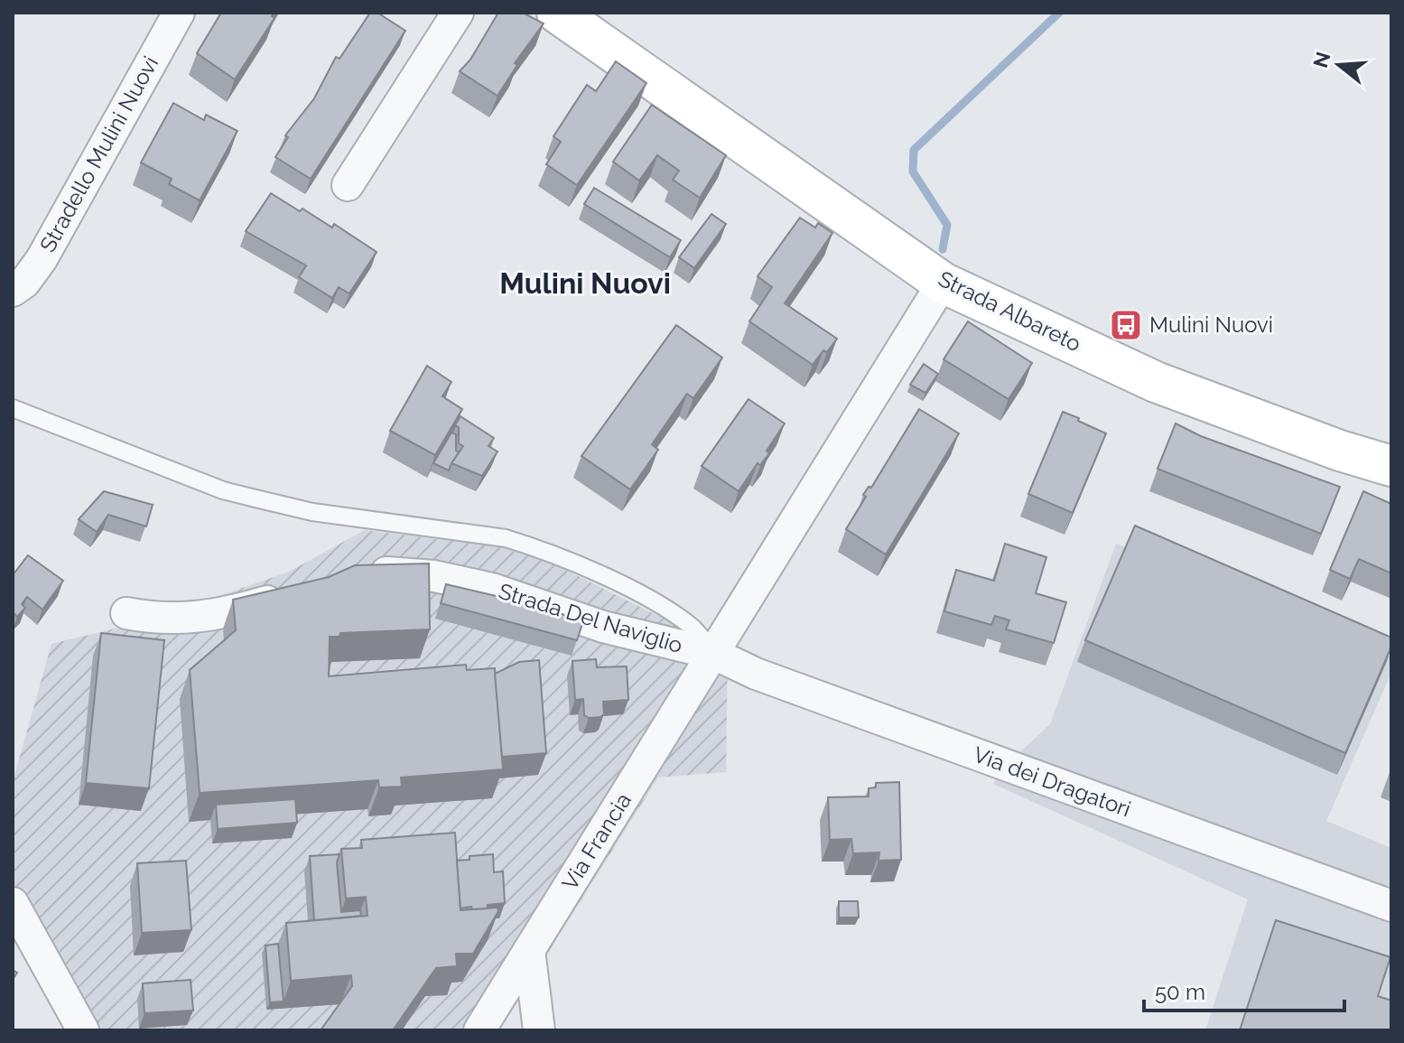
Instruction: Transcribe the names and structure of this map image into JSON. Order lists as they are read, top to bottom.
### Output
{
  "streets": {
    "street": [
      "Stradello Mulini Nuovi",
      "Strada Albareto",
      "Strada Del Naviglio",
      "Via dei Dragatori",
      "Via Francia"
    ]
  },
  "crossings": [
    ["Strada Del Naviglio", "Via dei Dragatori"],
    ["Strada Del Naviglio", "Via Francia"],
    ["Via dei Dragatori", "Via Francia"]
  ],
  "districts": ["Mulini Nuovi"],
  "places": {
    "bus stop": ["Mulini Nuovi"]
  },
  "scale_bar": "50 m",
  "north": "left"
}
